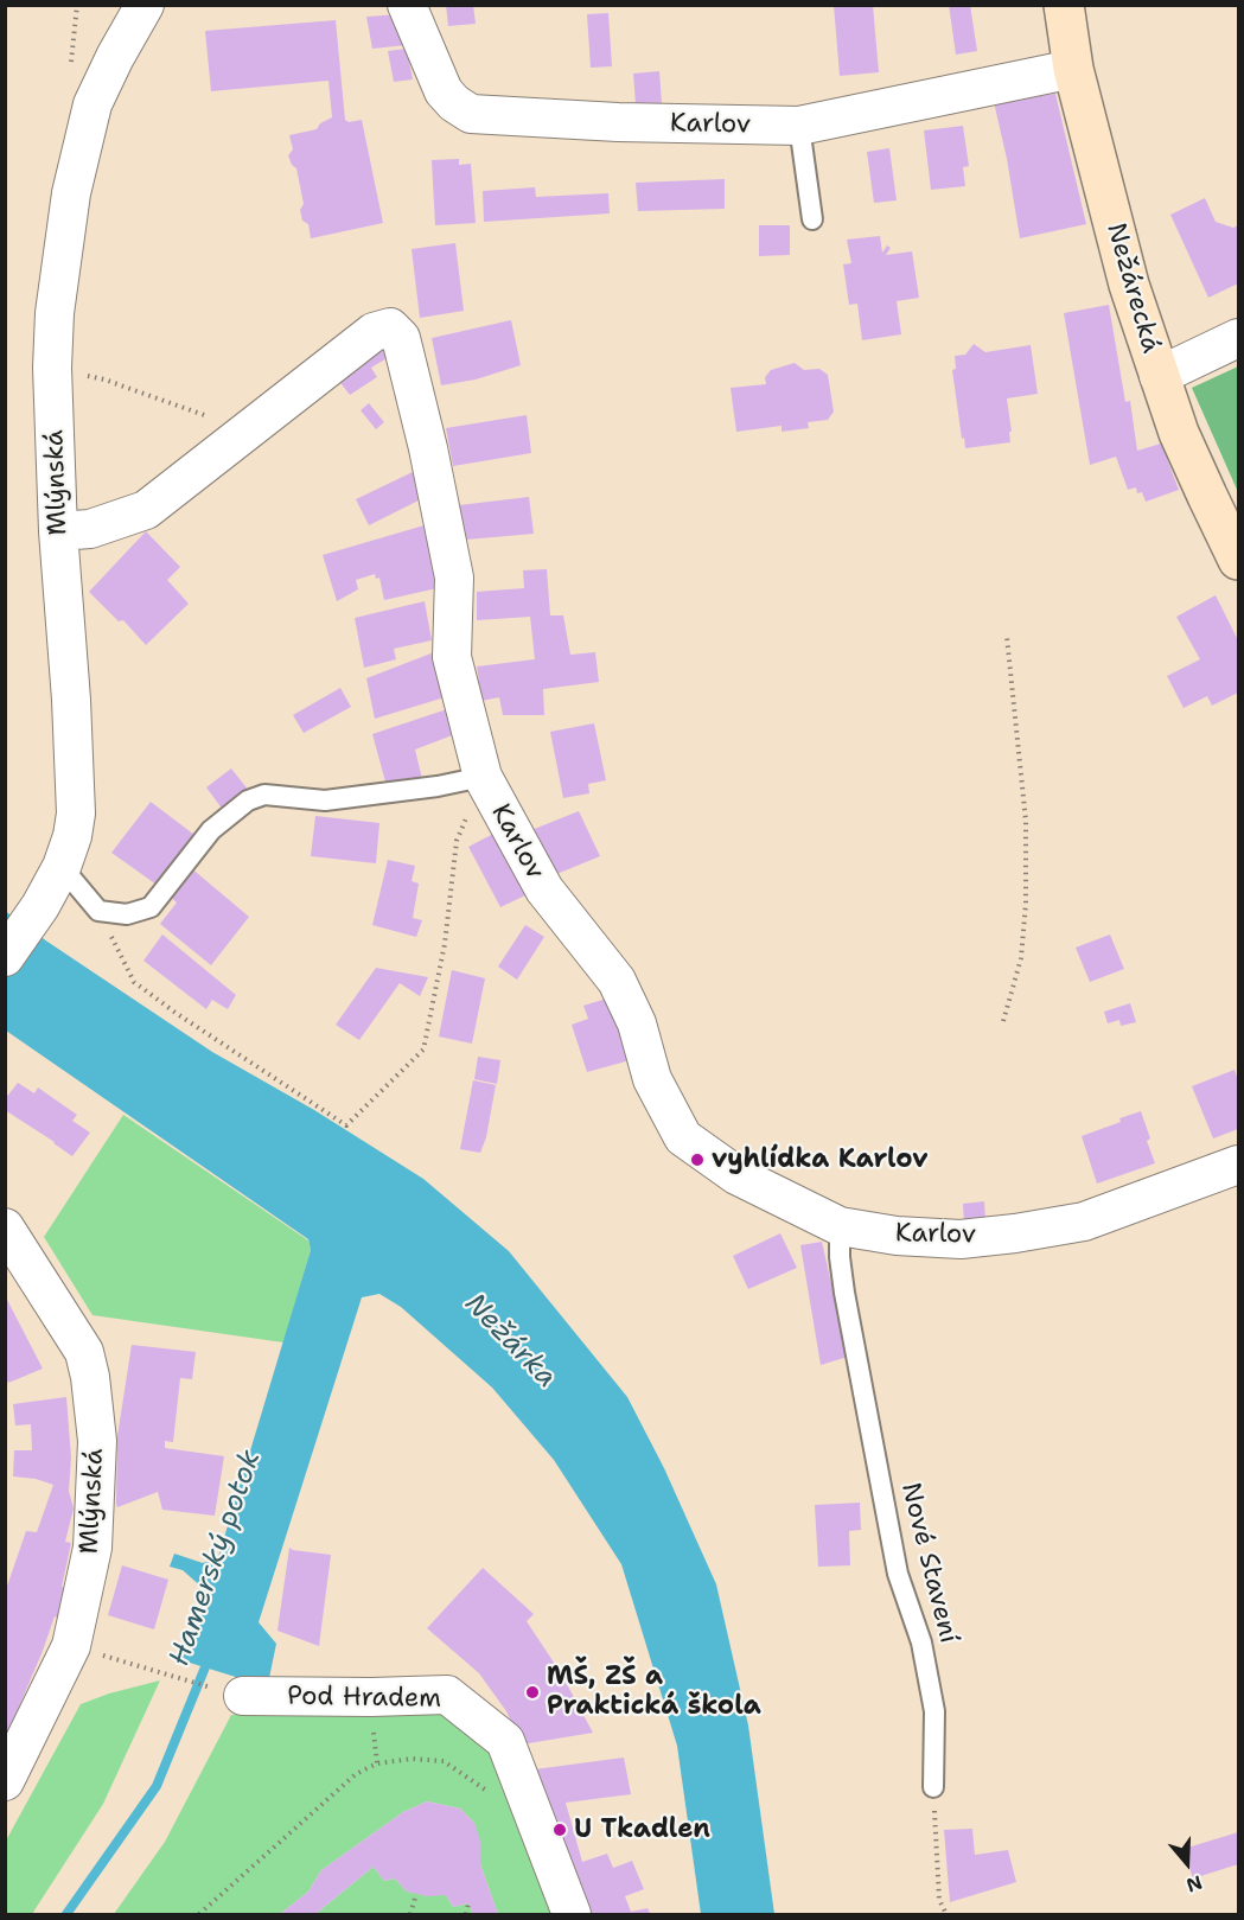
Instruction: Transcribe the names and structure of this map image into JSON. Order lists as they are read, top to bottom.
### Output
{
  "streets": {
    "street": [
      "Karlov",
      "Nežárecká",
      "Mlýnská",
      "Pod Hradem"
    ],
    "lane": ["Nové Stavení"]
  },
  "crossings": [
    ["Karlov", "Nežárecká"],
    ["Karlov", "Mlýnská"],
    ["Karlov", "Nové Stavení"]
  ],
  "water": ["Nežárka", "Hamerský potok"],
  "places": ["vyhlídka Karlov", "MŠ, ZŠ a Praktická škola", "U Tkadlen"],
  "north": "bottom"
}
